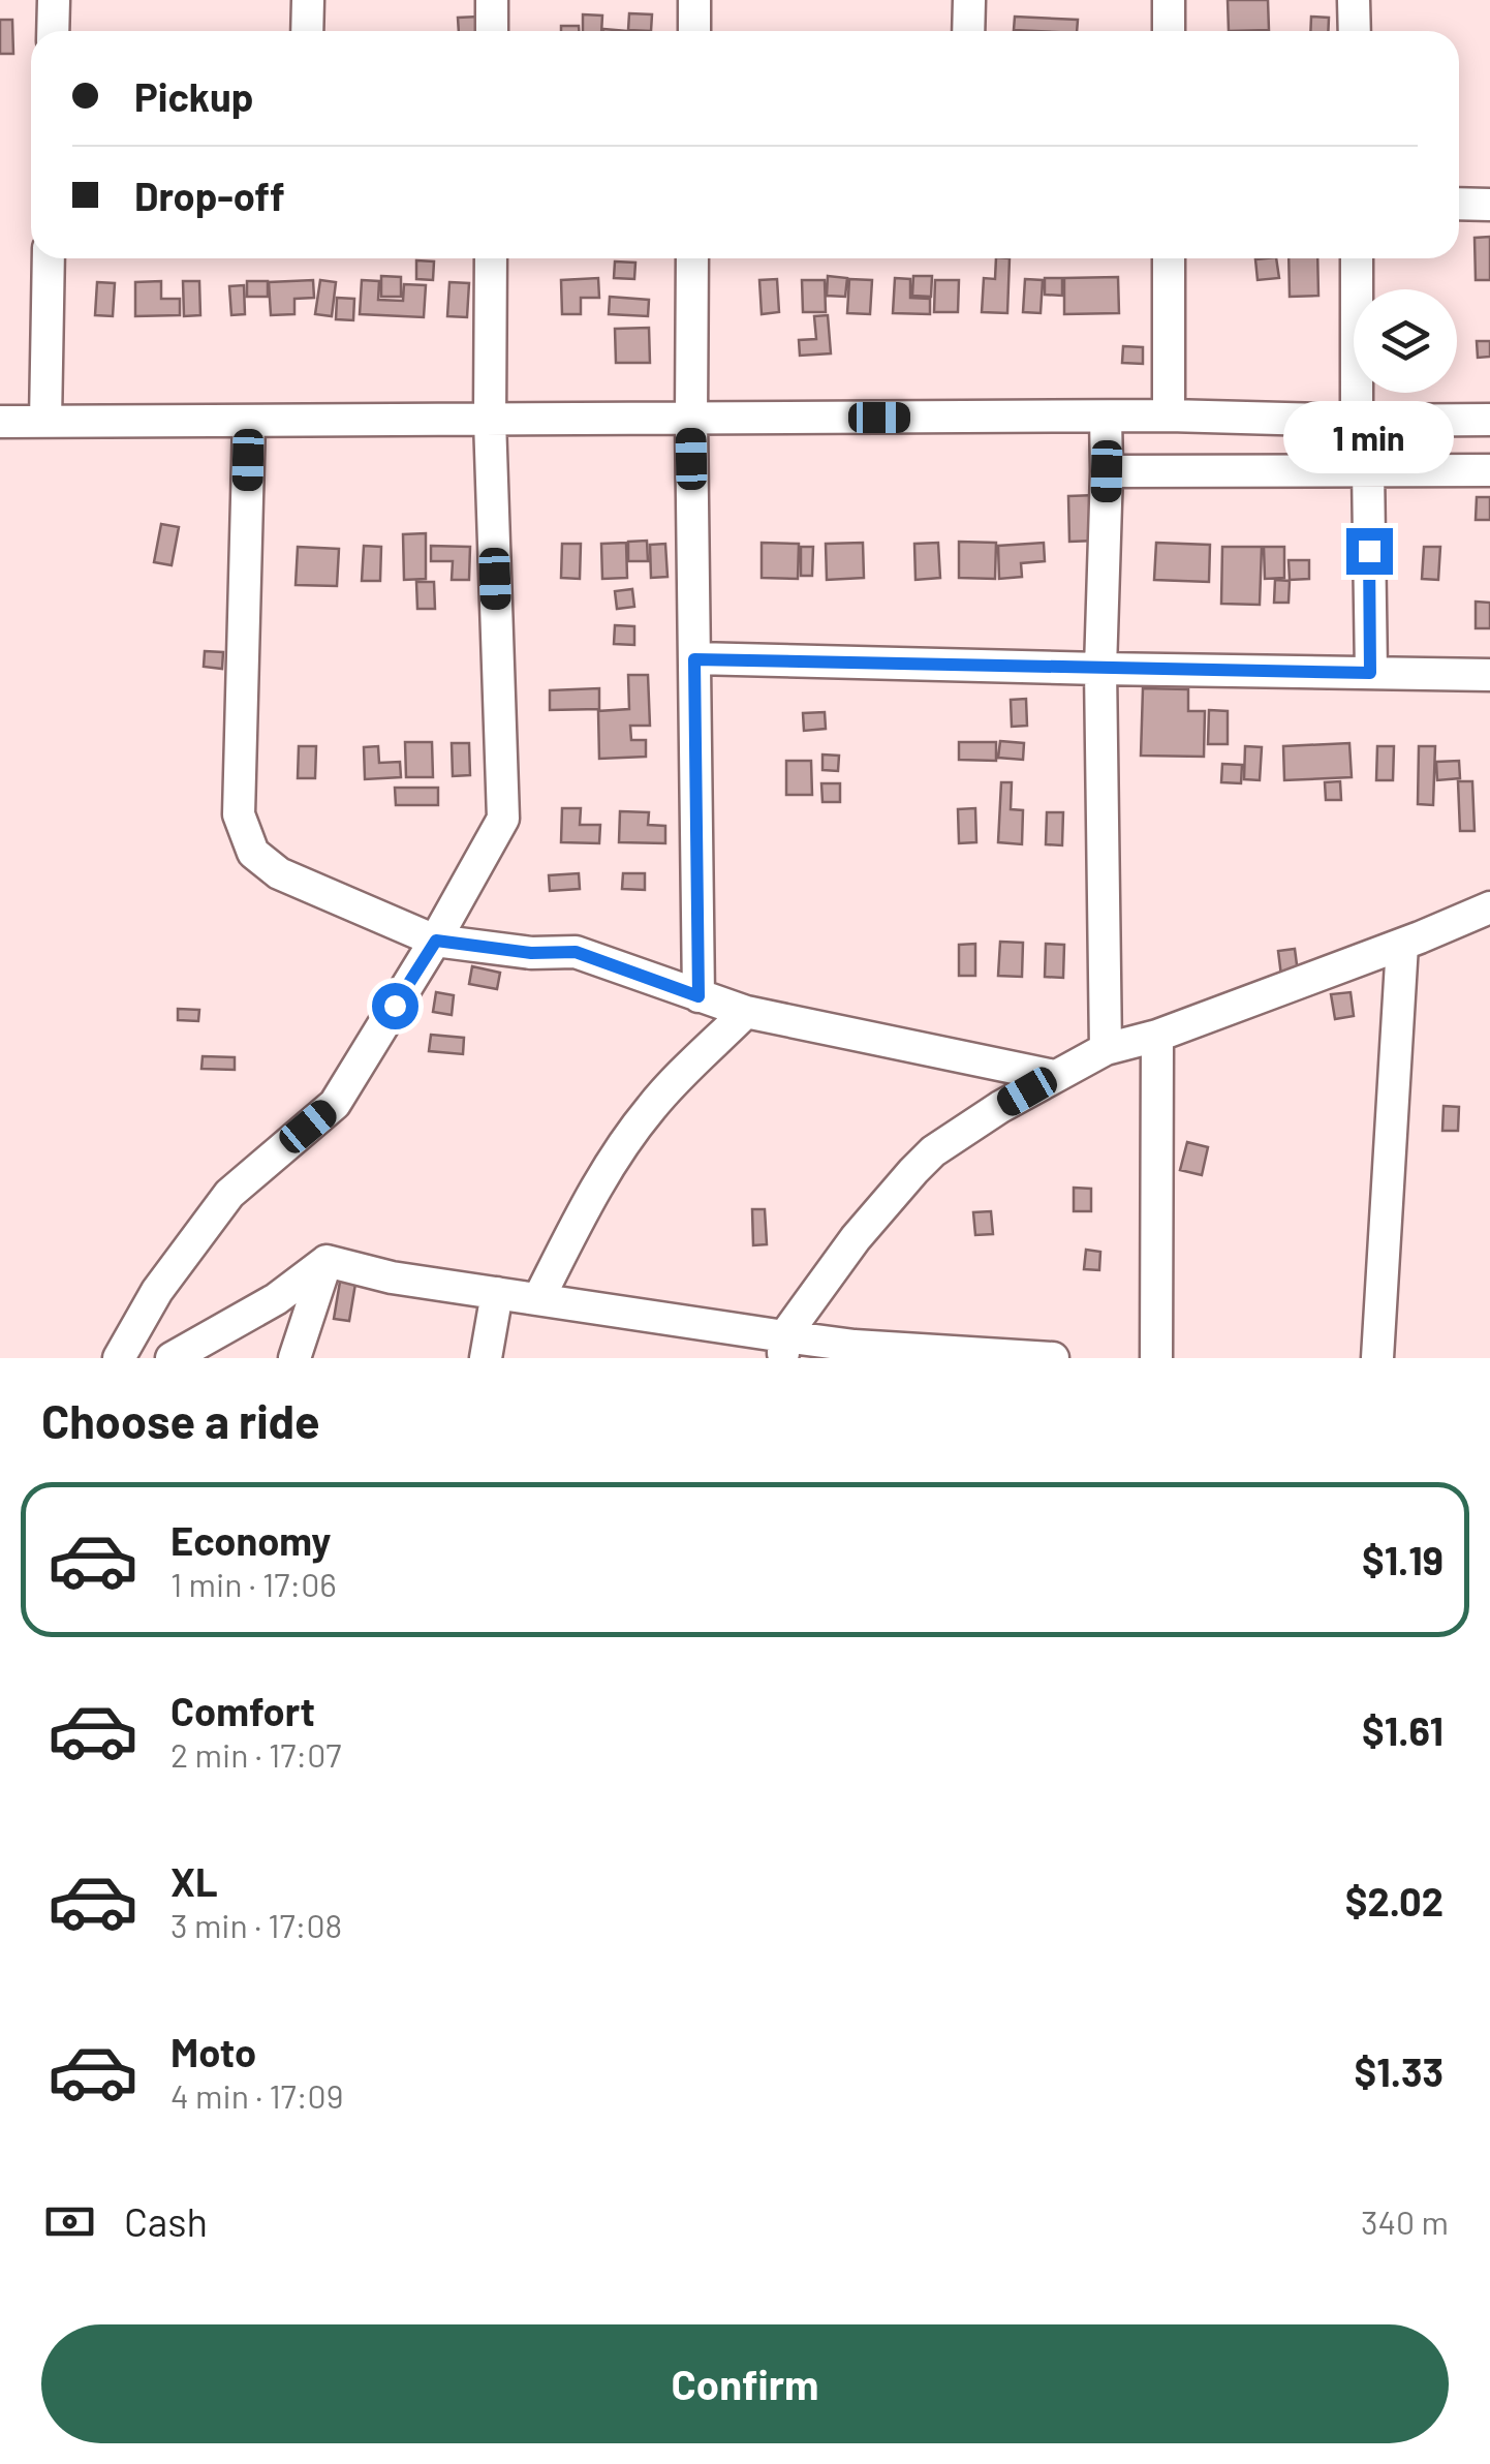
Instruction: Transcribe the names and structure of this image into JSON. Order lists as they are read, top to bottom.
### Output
{
  "page": {
    "banner": ["Pickup", "Drop-off"],
    "bubble": "1 min",
    "heading": "Choose a ride",
    "list": [
      {
        "name": "Economy",
        "note": "1 min · 17:06",
        "value": "$1.19"
      },
      {
        "name": "Comfort",
        "note": "2 min · 17:07",
        "value": "$1.61"
      },
      {
        "name": "XL",
        "note": "3 min · 17:08",
        "value": "$2.02"
      },
      {
        "name": "Moto",
        "note": "4 min · 17:09",
        "value": "$1.33"
      }
    ],
    "pay": ["Cash", "340 m"],
    "buttons": "Confirm"
  }
}
